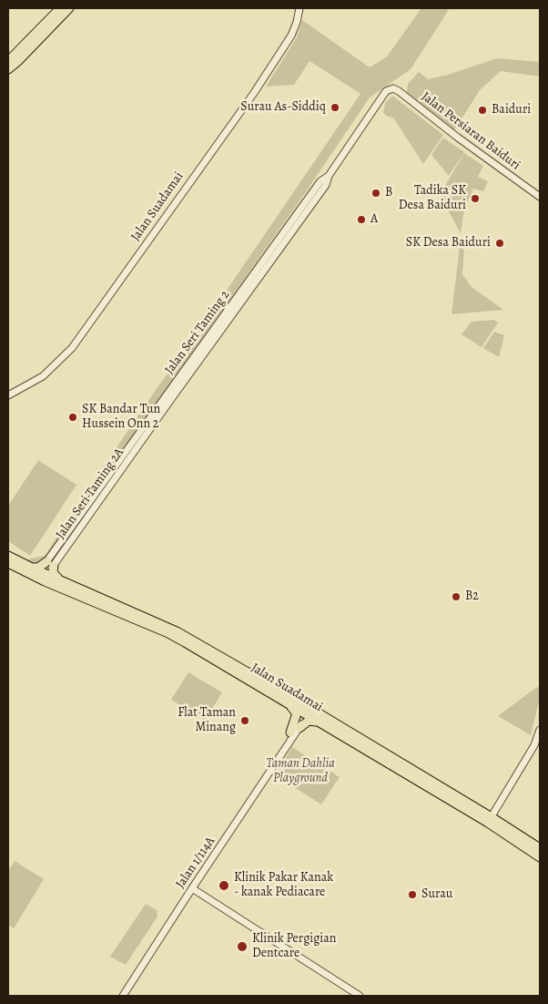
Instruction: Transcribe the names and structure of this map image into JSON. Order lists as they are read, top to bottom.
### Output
{
  "streets": {
    "main road": ["Jalan Suadamai"],
    "street": [
      "Jalan Persiaran Baiduri",
      "Jalan Seri Taming 2",
      "Jalan Seri Taming 2A",
      "Jalan 1/114A"
    ]
  },
  "crossings": [
    ["Jalan Persiaran Baiduri", "Jalan Seri Taming 2"],
    ["Jalan Suadamai", "Jalan Seri Taming 2A"],
    ["Jalan Suadamai", "Jalan 1/114A"],
    ["Jalan Seri Taming 2", "Jalan Seri Taming 2A"]
  ],
  "parks": ["Taman Dahlia Playground"],
  "places": [
    "Surau As-Siddiq",
    "Baiduri",
    "B",
    "Tadika SK Desa Baiduri",
    "A",
    "SK Desa Baiduri",
    "SK Bandar Tun Hussein Onn 2",
    "B2",
    "Flat Taman Minang",
    "Klinik Pakar Kanak - kanak Pediacare",
    "Surau",
    "Klinik Pergigian Dentcare"
  ]
}
